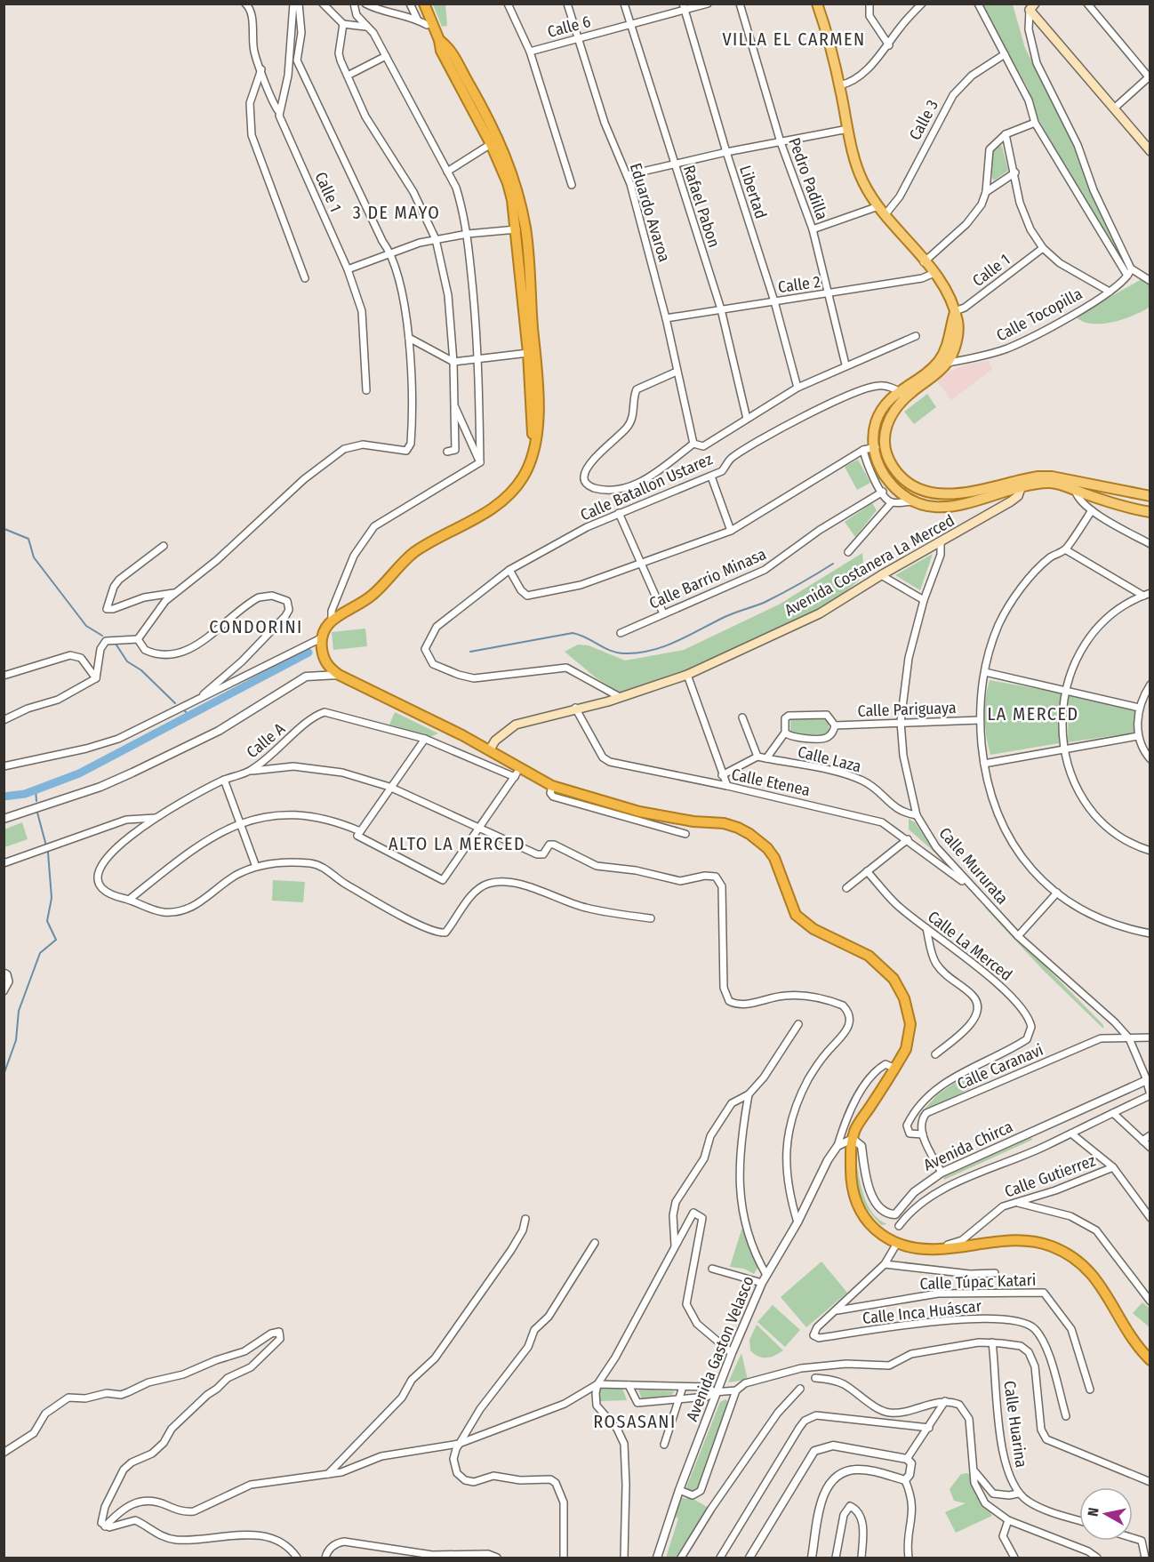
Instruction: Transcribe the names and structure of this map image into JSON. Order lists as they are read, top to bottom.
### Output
{
  "streets": {
    "main road": ["Avenida Costanera La Merced"],
    "street": [
      "Calle 6",
      "Calle 3",
      "Pedro Padilla",
      "Calle 1",
      "Libertad",
      "Rafael Pabon",
      "Eduardo Avaroa",
      "Calle 2",
      "Calle Tocopilla",
      "Calle Batallon Ustarez",
      "Calle Barrio Minasa",
      "Calle Pariguaya",
      "Calle A",
      "Calle Laza",
      "Calle Etenea",
      "Calle Mururata",
      "Calle La Merced",
      "Calle Caranavi",
      "Avenida Chirca",
      "Calle Gutierrez",
      "Calle Túpac Katari",
      "Calle Inca Huáscar",
      "Avenida Gaston Velasco",
      "Calle Huarina"
    ]
  },
  "crossings": [
    ["Calle 6", "Libertad"],
    ["Calle 6", "Rafael Pabon"],
    ["Calle 6", "Eduardo Avaroa"],
    ["Pedro Padilla", "Calle 2"],
    ["Libertad", "Calle 2"],
    ["Rafael Pabon", "Calle 2"],
    ["Eduardo Avaroa", "Calle 2"],
    ["Calle Batallon Ustarez", "Avenida Costanera La Merced"],
    ["Avenida Costanera La Merced", "Calle Etenea"],
    ["Avenida Costanera La Merced", "Calle Mururata"],
    ["Calle Pariguaya", "Calle Laza"],
    ["Calle Pariguaya", "Calle Mururata"],
    ["Calle Laza", "Calle Mururata"],
    ["Calle Etenea", "Calle Mururata"],
    ["Calle Mururata", "Calle Caranavi"],
    ["Calle Mururata", "Avenida Chirca"],
    ["Calle La Merced", "Calle Caranavi"],
    ["Calle Túpac Katari", "Calle Inca Huáscar"]
  ],
  "districts": [
    "VILLA EL CARMEN",
    "3 DE MAYO",
    "CONDORINI",
    "LA MERCED",
    "ALTO LA MERCED",
    "ROSASANI"
  ],
  "north": "left"
}
